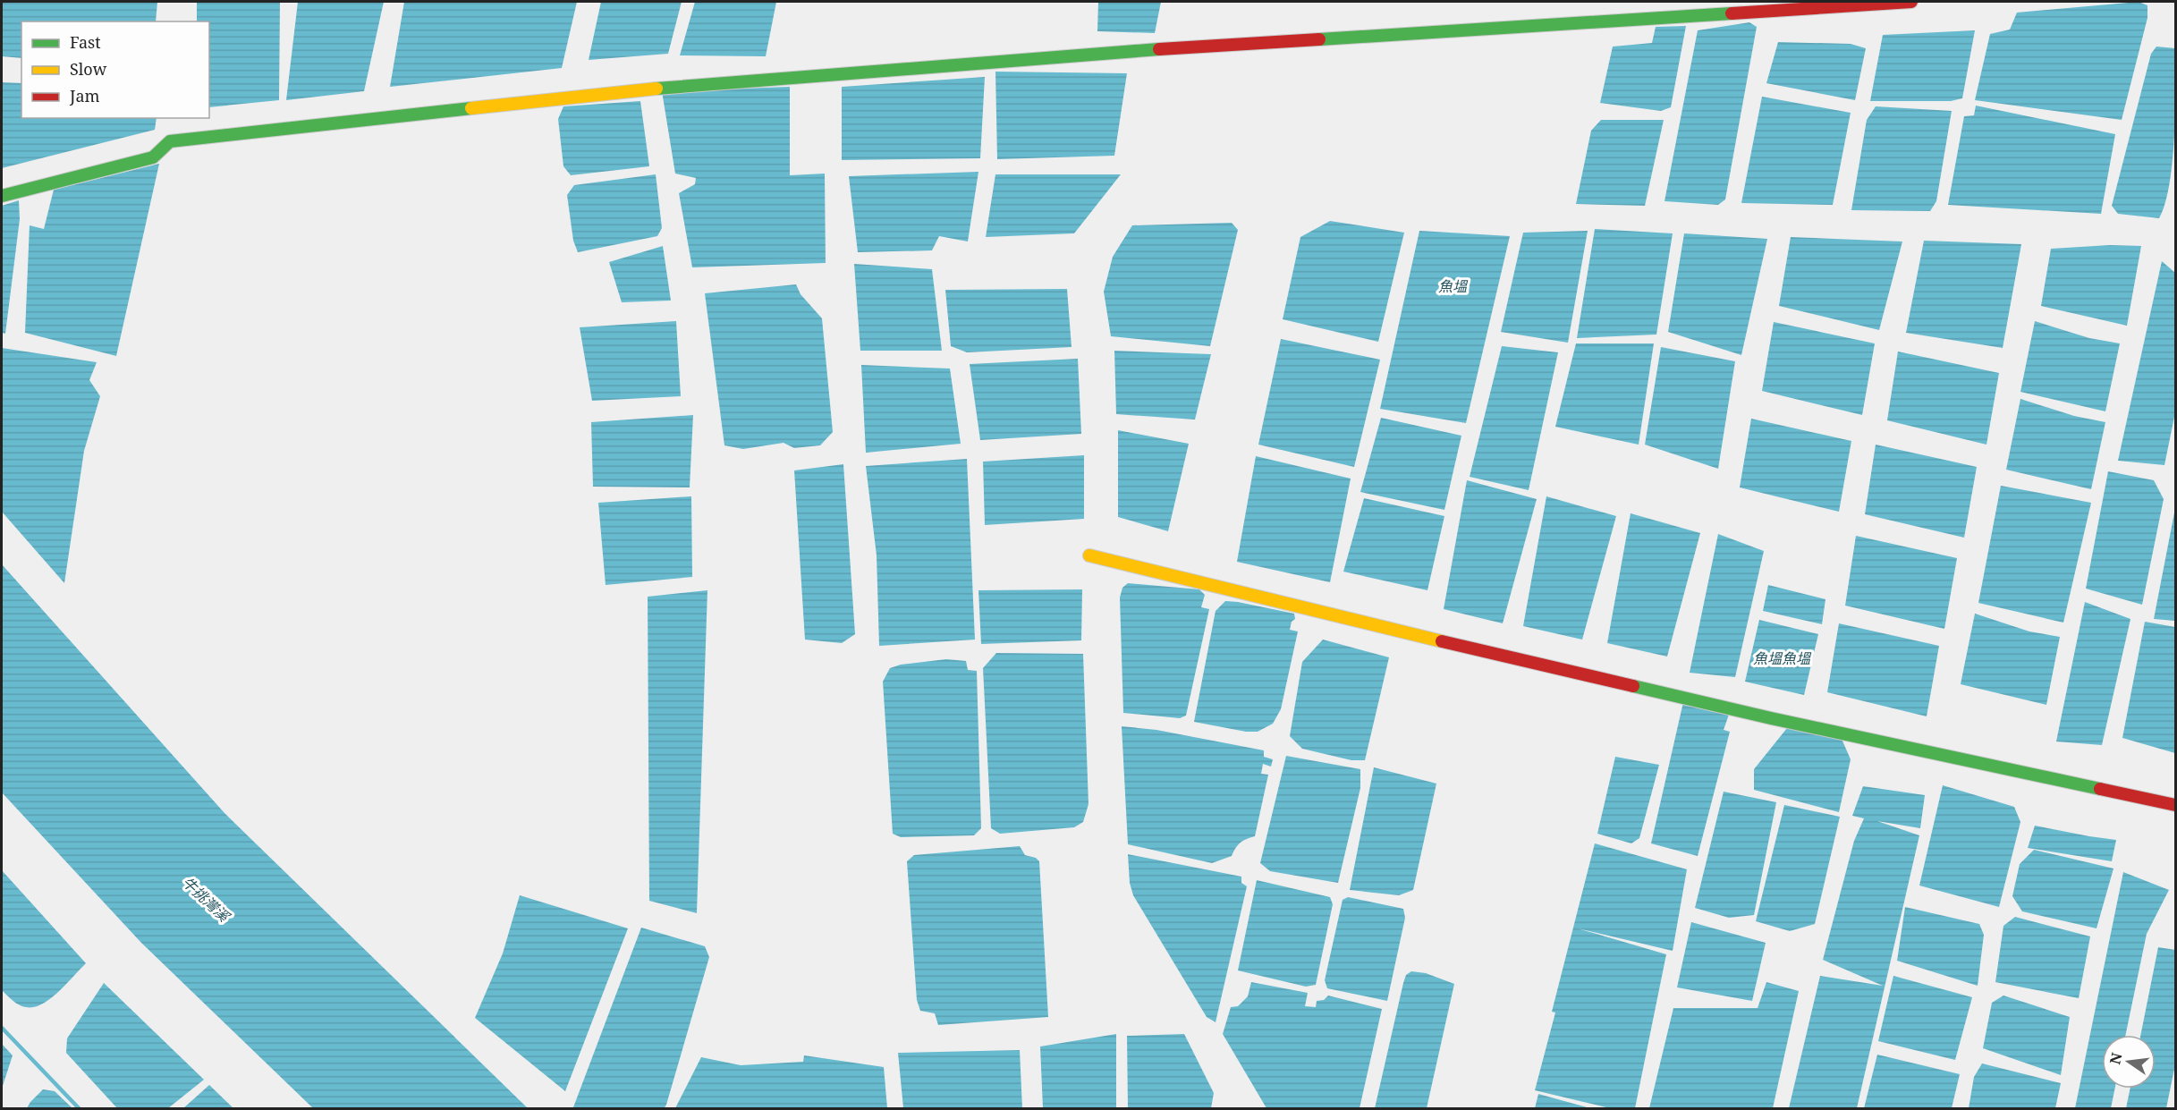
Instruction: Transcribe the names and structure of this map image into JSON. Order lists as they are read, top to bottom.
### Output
{
  "water": ["魚塭", "魚塭魚塭", "牛挑灣溪"],
  "legend": ["Fast", "Slow", "Jam"],
  "north": "left"
}
